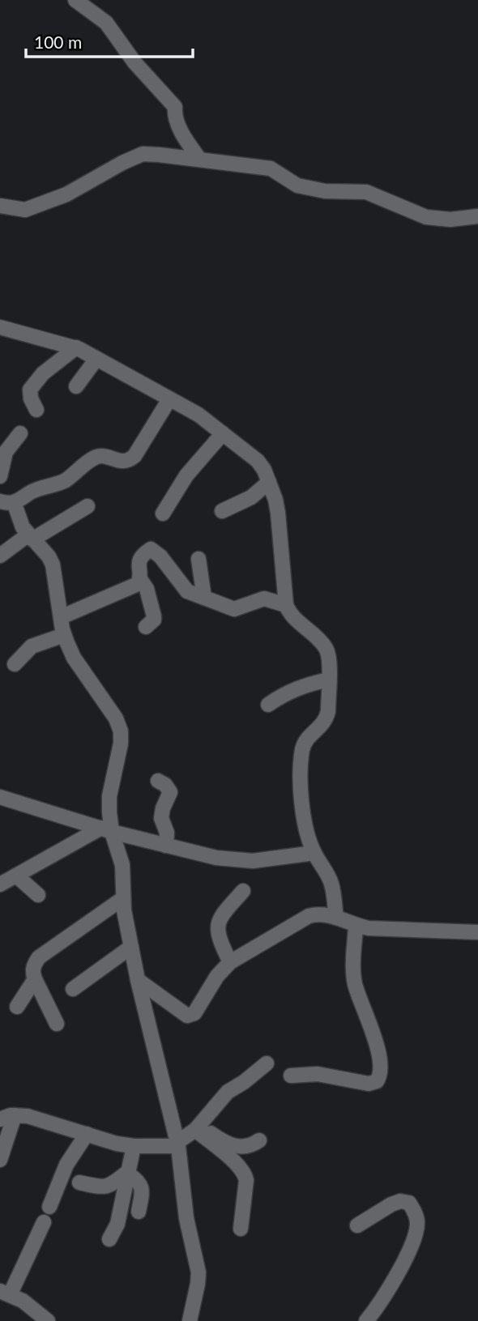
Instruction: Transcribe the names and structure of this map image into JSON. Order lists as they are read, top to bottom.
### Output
{
  "scale_bar": "100 m"
}
